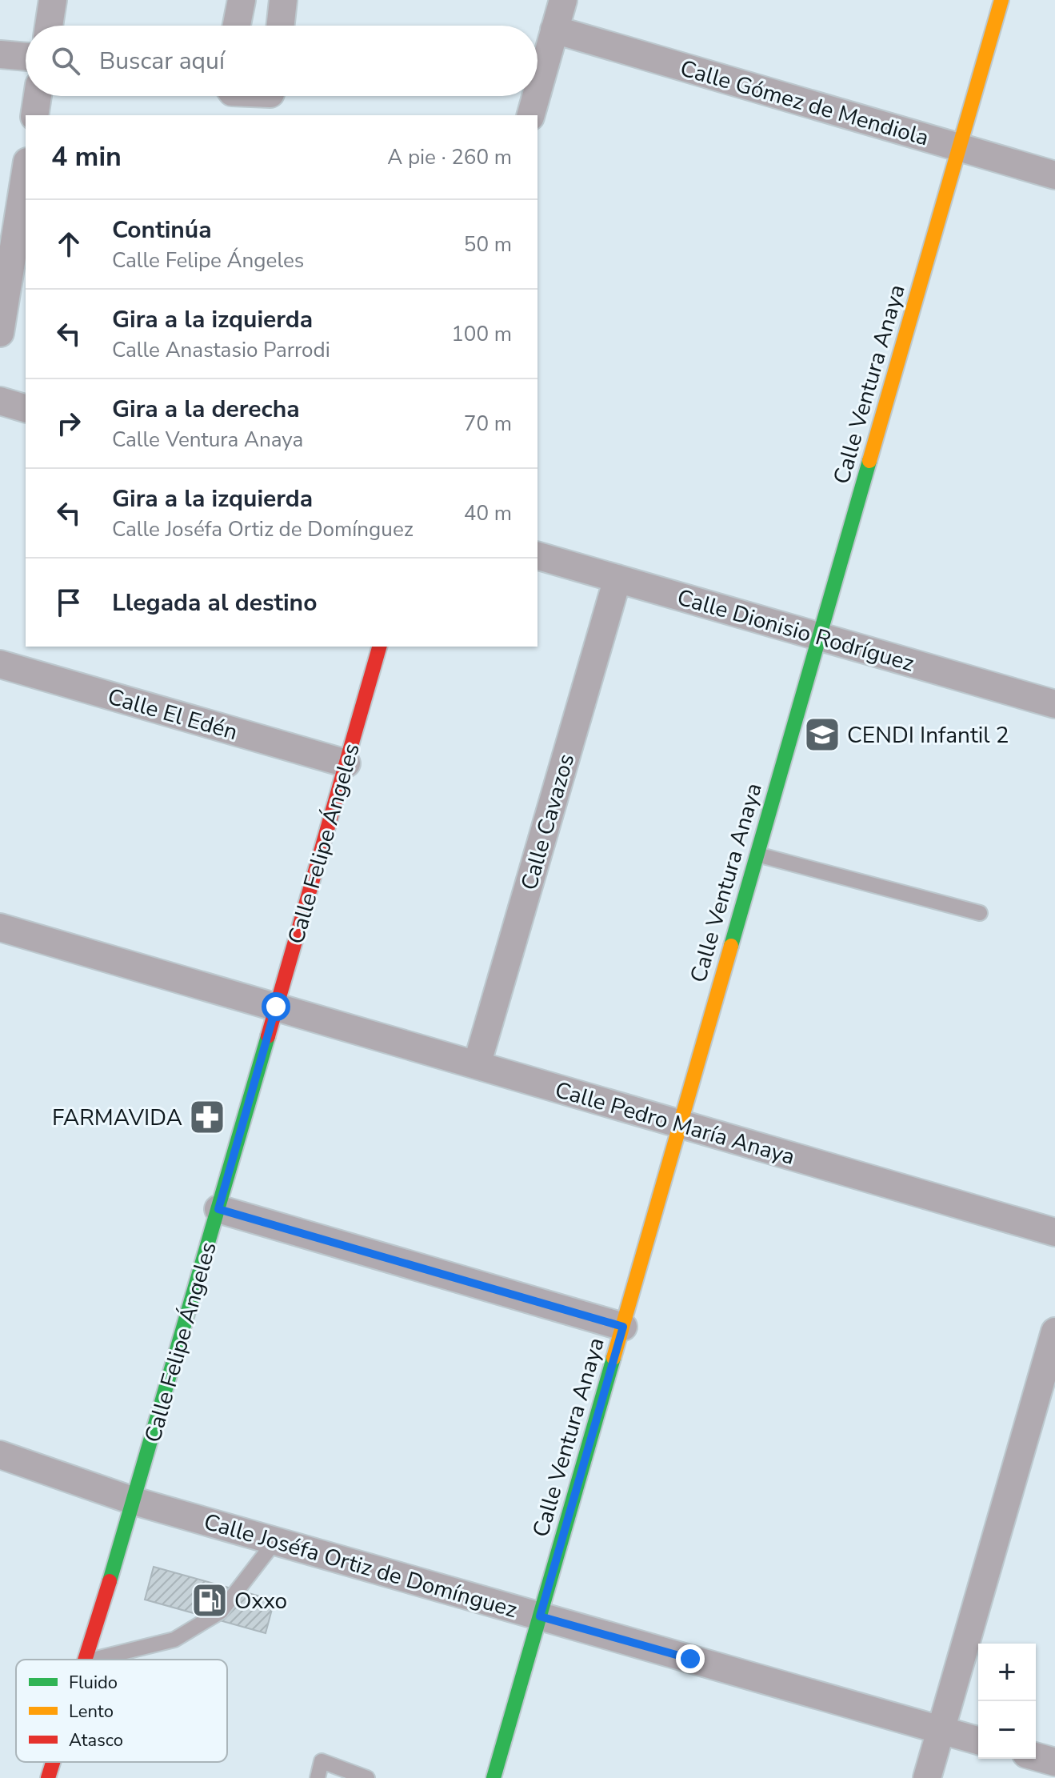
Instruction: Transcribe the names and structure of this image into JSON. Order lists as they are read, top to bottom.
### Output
{
  "streets": {
    "street": [
      "Calle Gómez de Mendiola",
      "Calle Ventura Anaya",
      "Calle Dionisio Rodríguez",
      "Calle El Edén",
      "Calle Cavazos",
      "Calle Felipe Ángeles",
      "Calle Pedro María Anaya",
      "Calle Joséfa Ortiz de Domínguez"
    ]
  },
  "crossings": [
    ["Calle Gómez de Mendiola", "Calle Ventura Anaya"],
    ["Calle Ventura Anaya", "Calle Dionisio Rodríguez"],
    ["Calle Ventura Anaya", "Calle Pedro María Anaya"],
    ["Calle Ventura Anaya", "Calle Joséfa Ortiz de Domínguez"],
    ["Calle Dionisio Rodríguez", "Calle Cavazos"],
    ["Calle El Edén", "Calle Felipe Ángeles"],
    ["Calle Cavazos", "Calle Pedro María Anaya"],
    ["Calle Felipe Ángeles", "Calle Pedro María Anaya"],
    ["Calle Felipe Ángeles", "Calle Joséfa Ortiz de Domínguez"]
  ],
  "places": {
    "school or university": ["CENDI Infantil 2"],
    "pharmacy": ["FARMAVIDA"],
    "fuel station": ["Oxxo"]
  },
  "legend": ["Fluido", "Lento", "Atasco"],
  "page": {
    "search": "Buscar aquí",
    "heading": ["4 min", "A pie · 260 m"],
    "list": [
      ["Continúa", "Calle Felipe Ángeles", "50 m"],
      ["Gira a la izquierda", "Calle Anastasio Parrodi", "100 m"],
      ["Gira a la derecha", "Calle Ventura Anaya", "70 m"],
      ["Gira a la izquierda", "Calle Joséfa Ortiz de Domínguez", "40 m"],
      "Llegada al destino"
    ],
    "map_buttons": ["+", "−"]
  }
}
